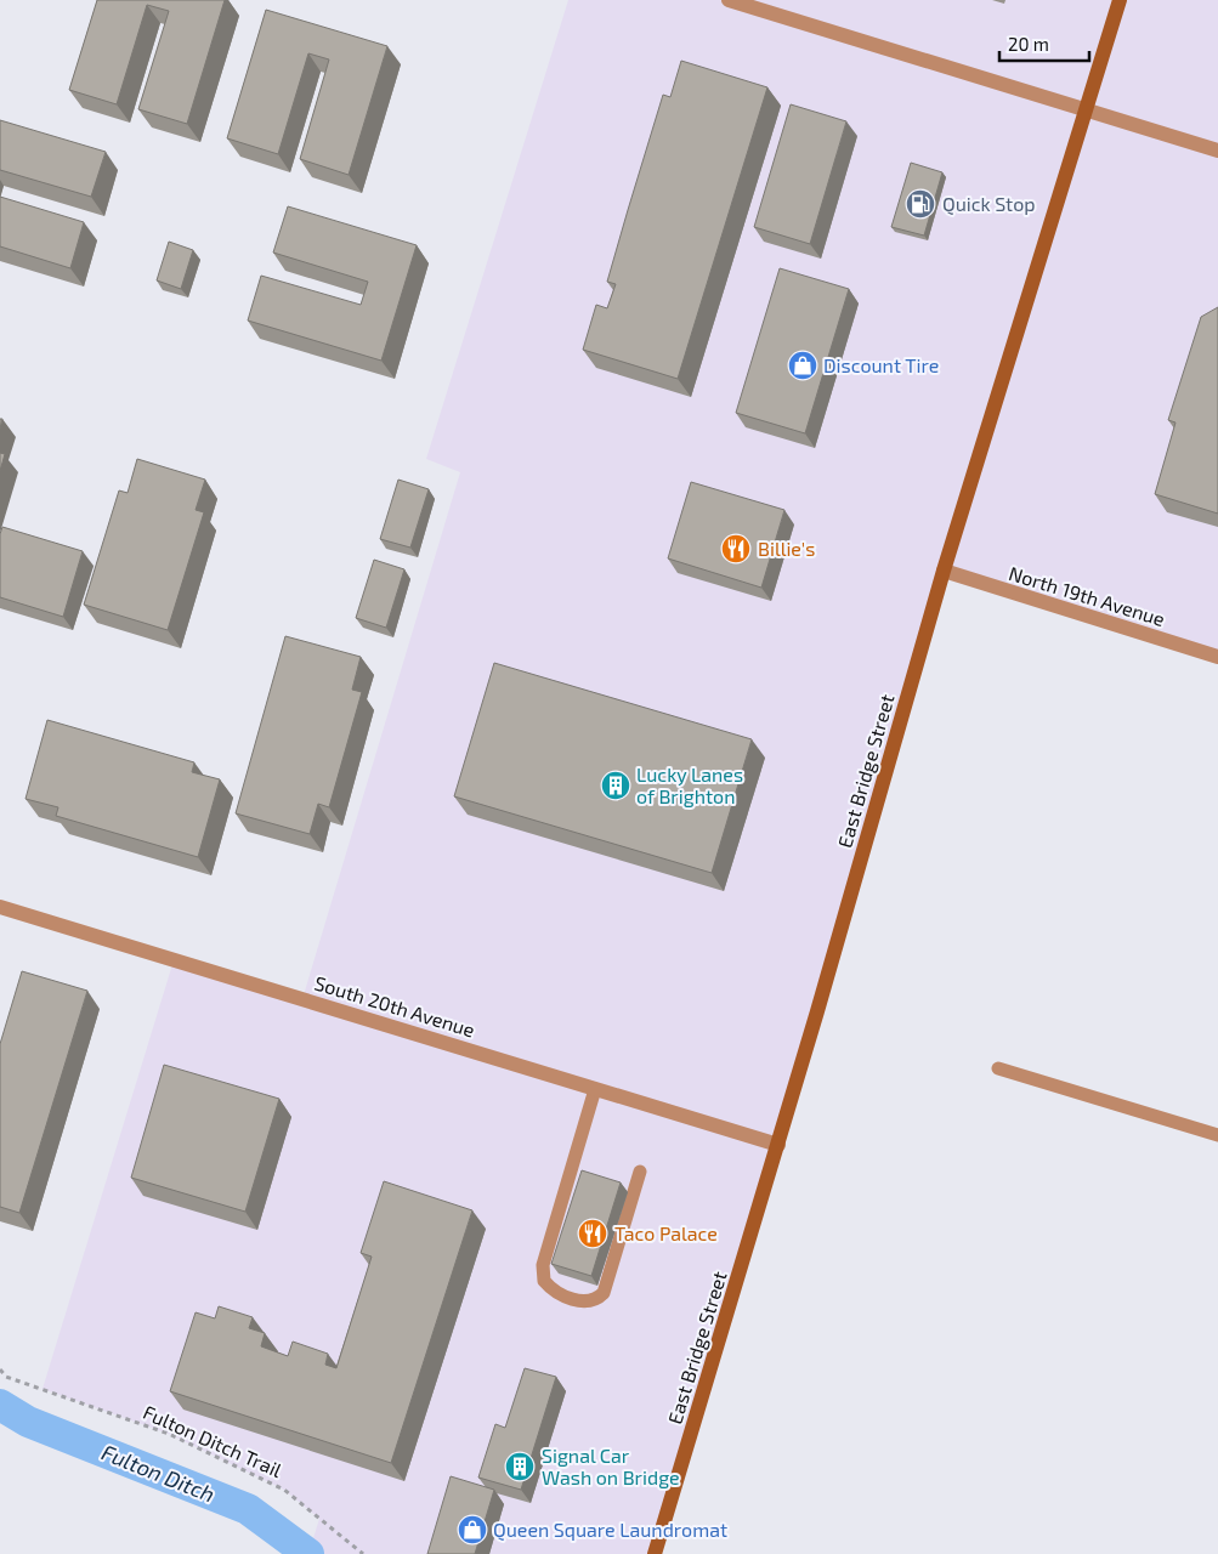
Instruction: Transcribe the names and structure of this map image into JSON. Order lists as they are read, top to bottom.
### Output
{
  "streets": {
    "main road": ["East Bridge Street"],
    "street": ["North 19th Avenue", "South 20th Avenue"],
    "path": ["Fulton Ditch Trail"]
  },
  "crossings": [
    ["North 19th Avenue", "East Bridge Street"],
    ["East Bridge Street", "South 20th Avenue"]
  ],
  "water": ["Fulton Ditch"],
  "places": {
    "fuel station": ["Quick Stop"],
    "shop": ["Discount Tire", "Queen Square Laundromat"],
    "restaurant": ["Billie's", "Taco Palace"],
    "building": ["Lucky Lanes of Brighton", "Signal Car Wash on Bridge"]
  },
  "scale_bar": "20 m"
}
